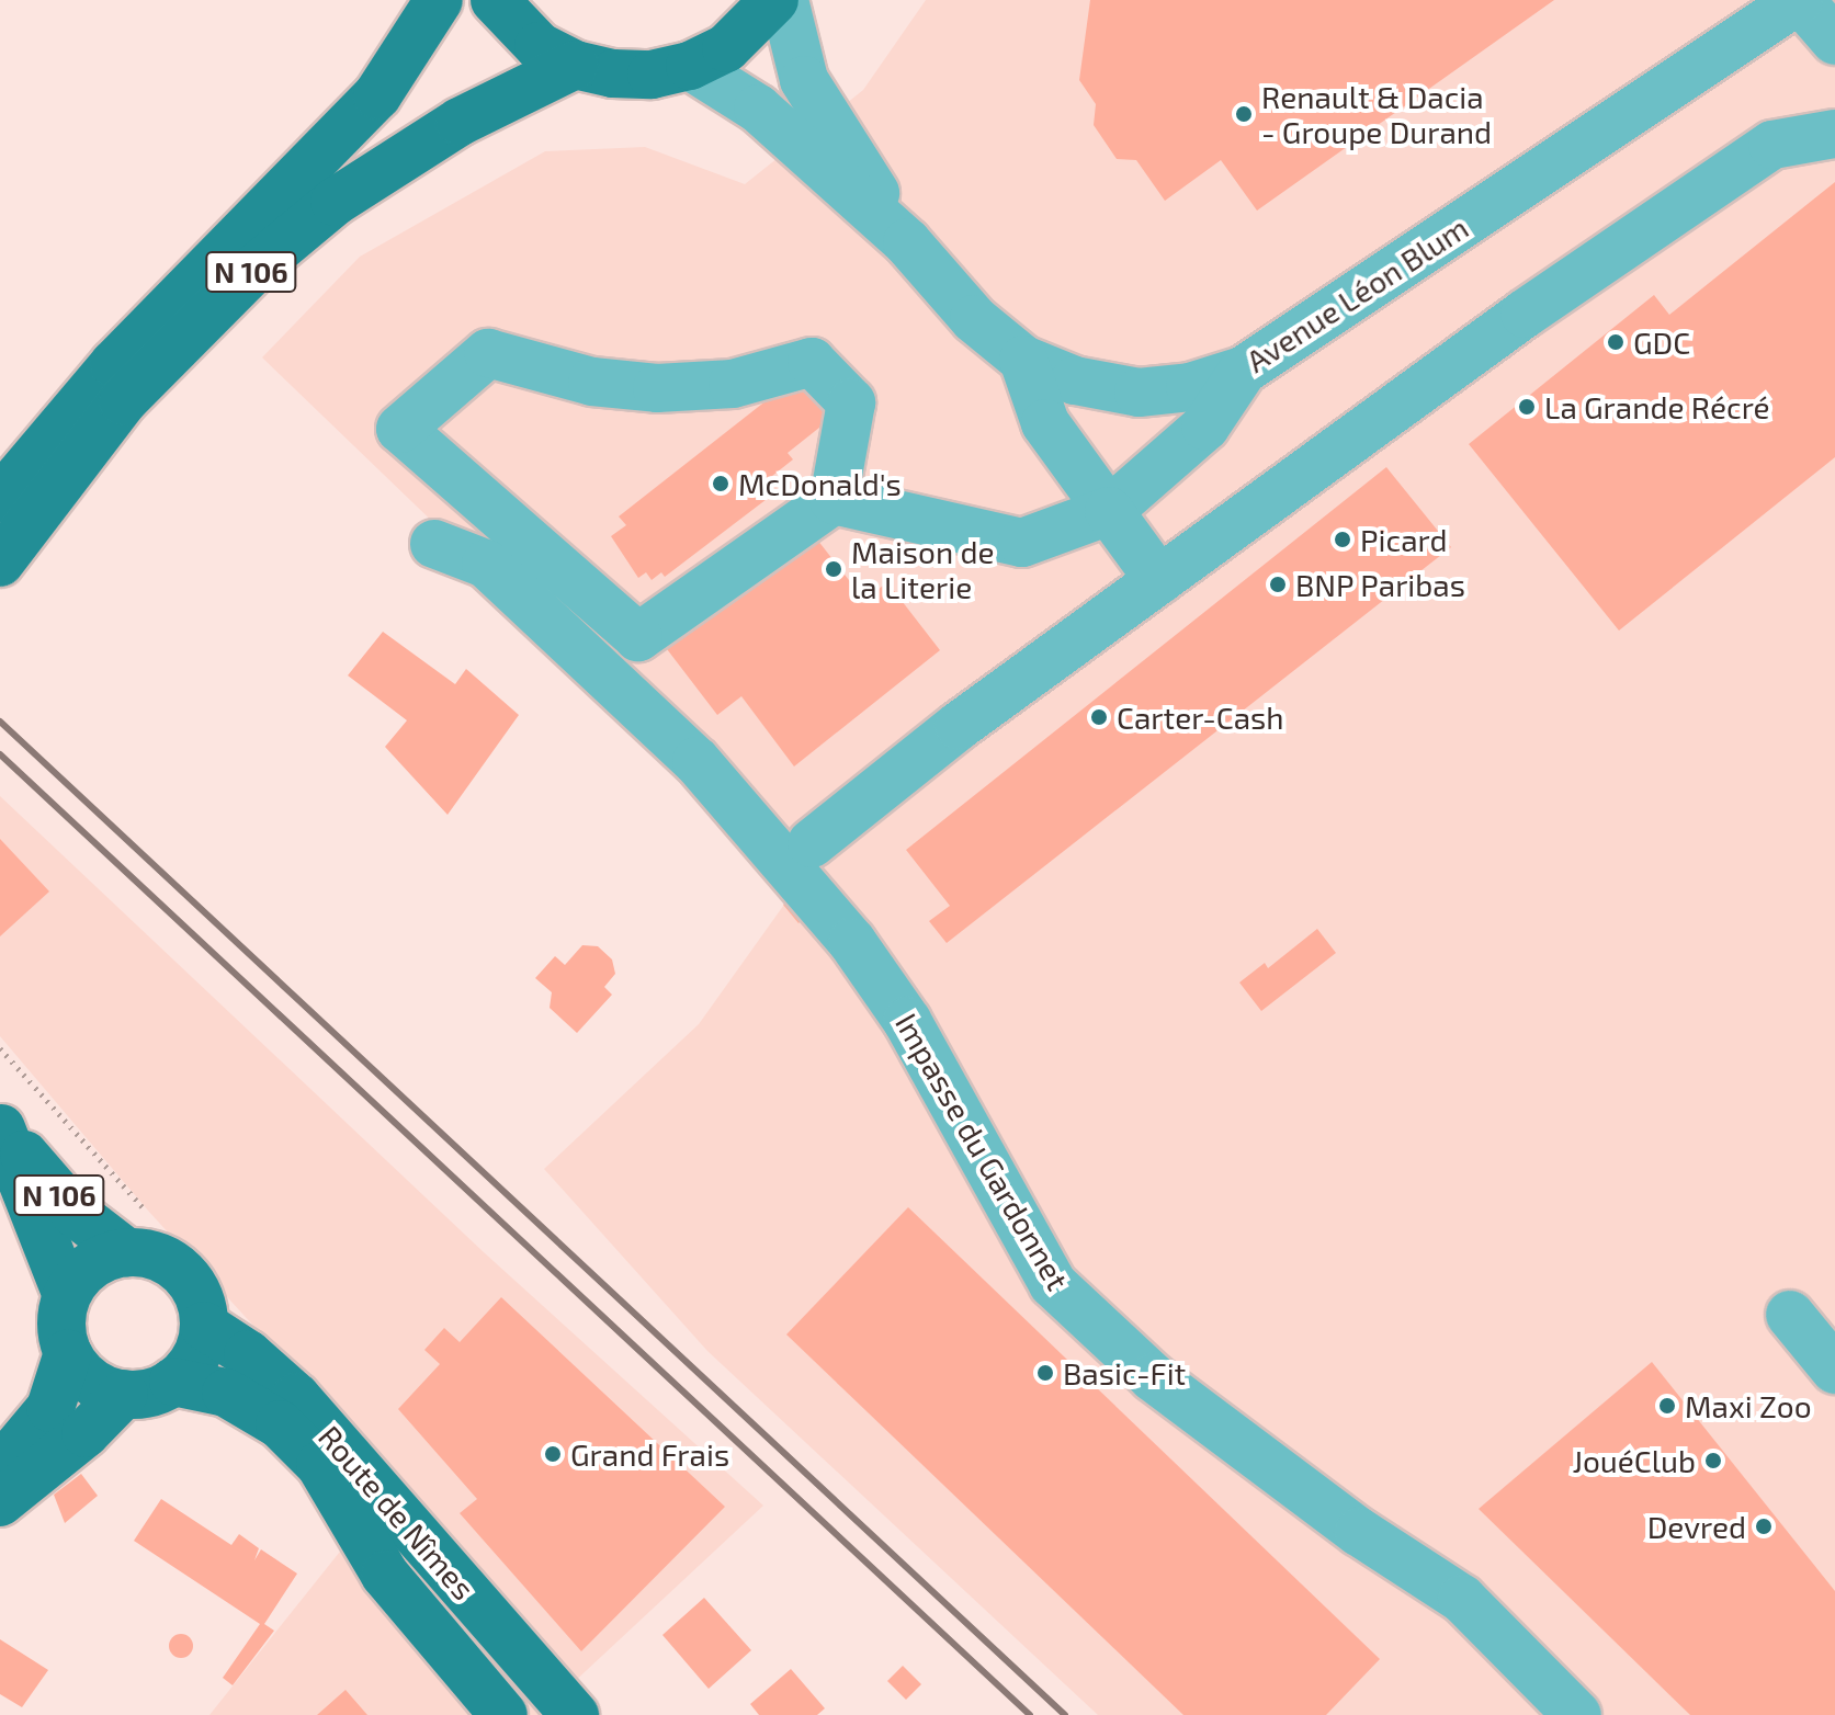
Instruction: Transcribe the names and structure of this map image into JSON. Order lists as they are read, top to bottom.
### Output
{
  "streets": {
    "main road": ["N 106", "Route de Nîmes"],
    "street": ["Avenue Léon Blum", "Impasse du Gardonnet"]
  },
  "crossings": [
    ["N 106", "Route de Nîmes"]
  ],
  "places": [
    "Renault & Dacia - Groupe Durand",
    "GDC",
    "La Grande Récré",
    "McDonald's",
    "Picard",
    "Maison de la Literie",
    "BNP Paribas",
    "Carter-Cash",
    "Basic-Fit",
    "Maxi Zoo",
    "Grand Frais",
    "JouéClub",
    "Devred"
  ]
}
